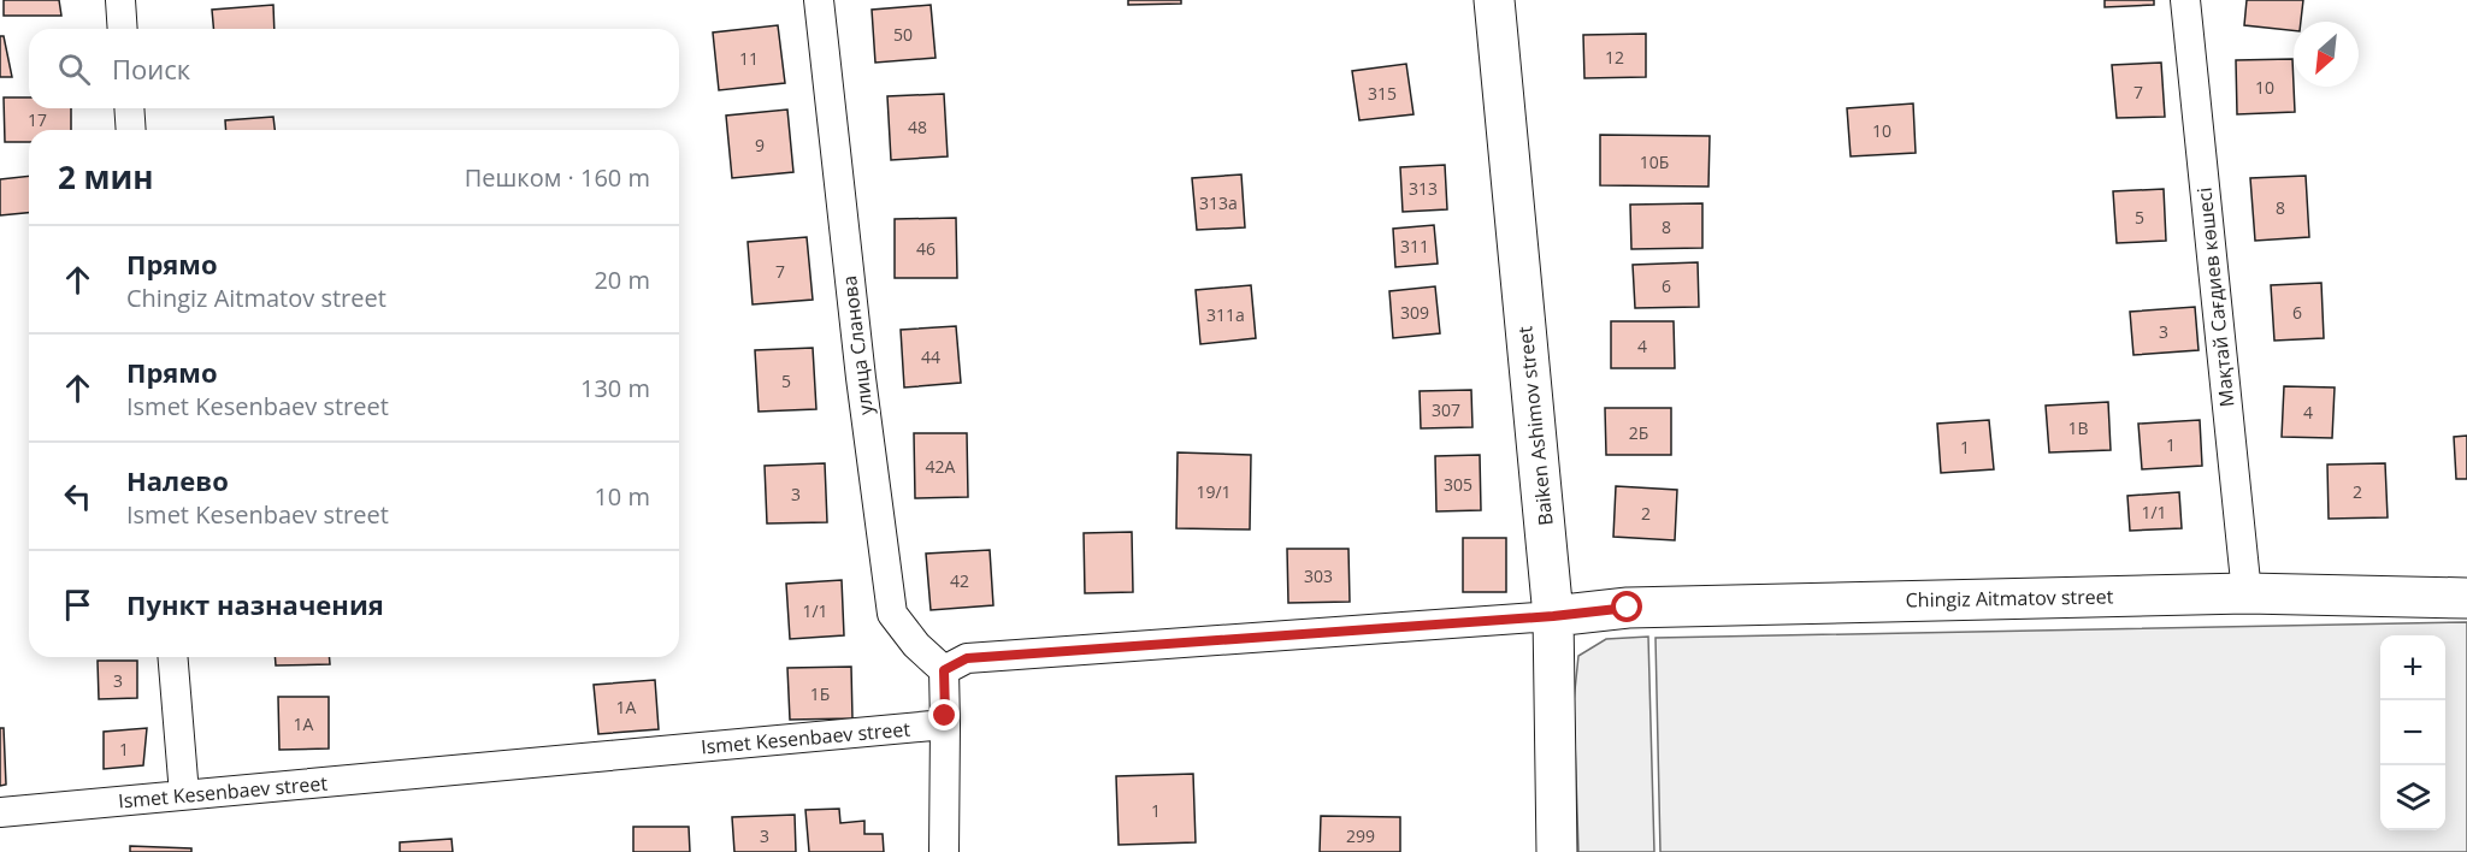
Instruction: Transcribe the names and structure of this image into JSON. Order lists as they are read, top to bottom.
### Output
{
  "streets": {
    "main road": ["Baiken Ashimov street", "Chingiz Aitmatov street"],
    "street": ["Мақтай Сағдиев көшесі", "улица Сланова", "Ismet Kesenbaev street"]
  },
  "crossings": [
    ["Мақтай Сағдиев көшесі", "Chingiz Aitmatov street"],
    ["Baiken Ashimov street", "Chingiz Aitmatov street"]
  ],
  "house_numbers": [
    "50",
    "12",
    "11",
    "10",
    "7",
    "315",
    "17",
    "48",
    "10",
    "9",
    "10Б",
    "313",
    "313а",
    "8",
    "5",
    "8",
    "311",
    "46",
    "7",
    "6",
    "309",
    "6",
    "311а",
    "3",
    "4",
    "44",
    "5",
    "307",
    "4",
    "1В",
    "2Б",
    "1",
    "1",
    "42А",
    "305",
    "19/1",
    "2",
    "3",
    "1/1",
    "2",
    "303",
    "42",
    "1/1",
    "3",
    "1Б",
    "1А",
    "1А",
    "1",
    "1",
    "3",
    "299"
  ],
  "north": "bottom left",
  "page": {
    "search": "Поиск",
    "heading": ["2 мин", "Пешком · 160 m"],
    "list": [
      ["Прямо", "Chingiz Aitmatov street", "20 m"],
      ["Прямо", "Ismet Kesenbaev street", "130 m"],
      ["Налево", "Ismet Kesenbaev street", "10 m"],
      "Пункт назначения"
    ],
    "map_buttons": ["+", "−"]
  }
}
